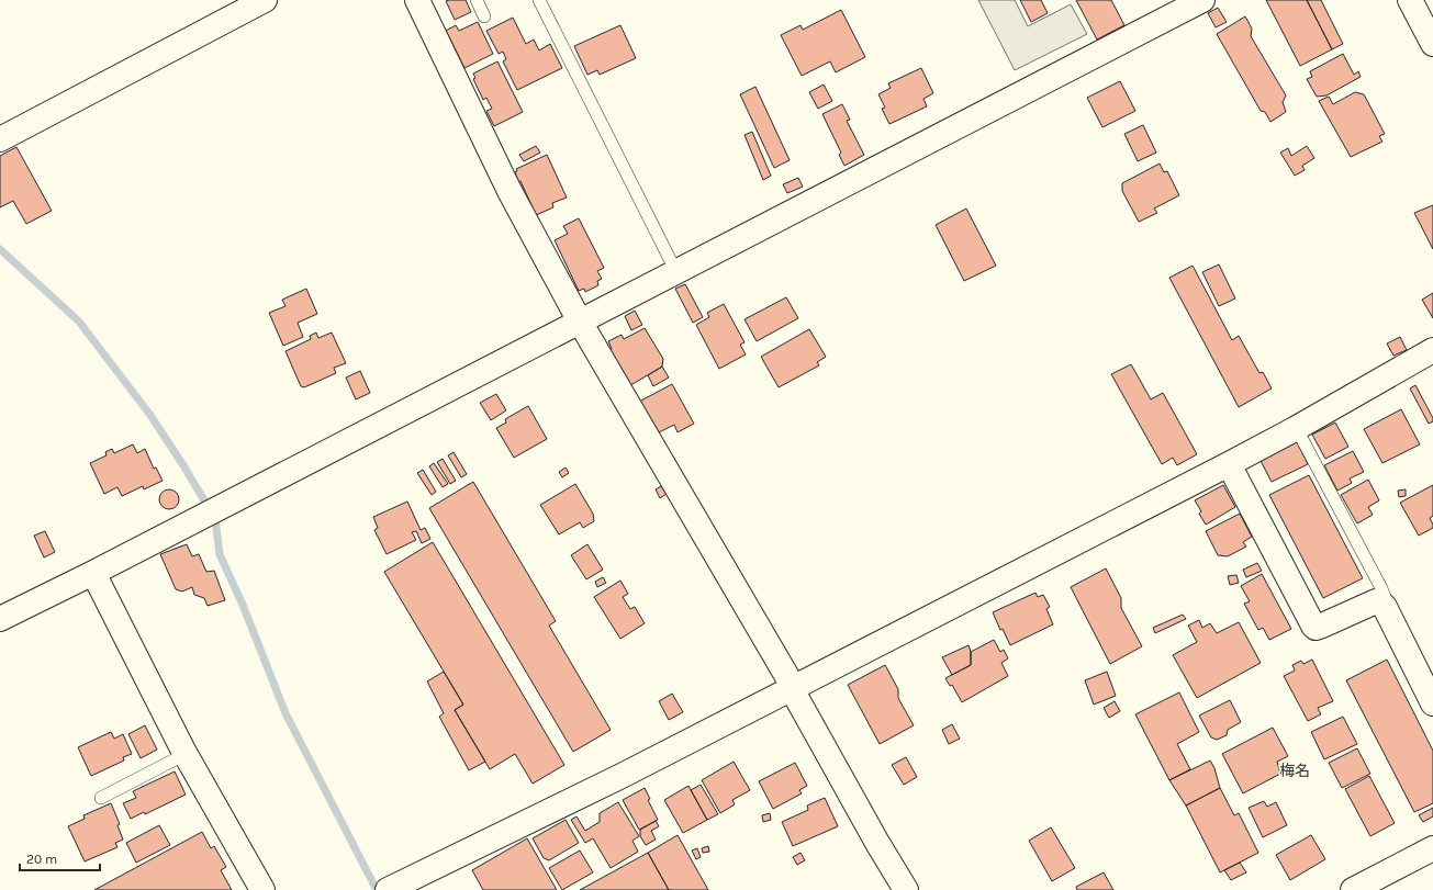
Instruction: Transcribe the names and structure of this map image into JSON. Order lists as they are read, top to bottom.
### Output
{
  "districts": ["梅名"],
  "scale_bar": "20 m"
}
